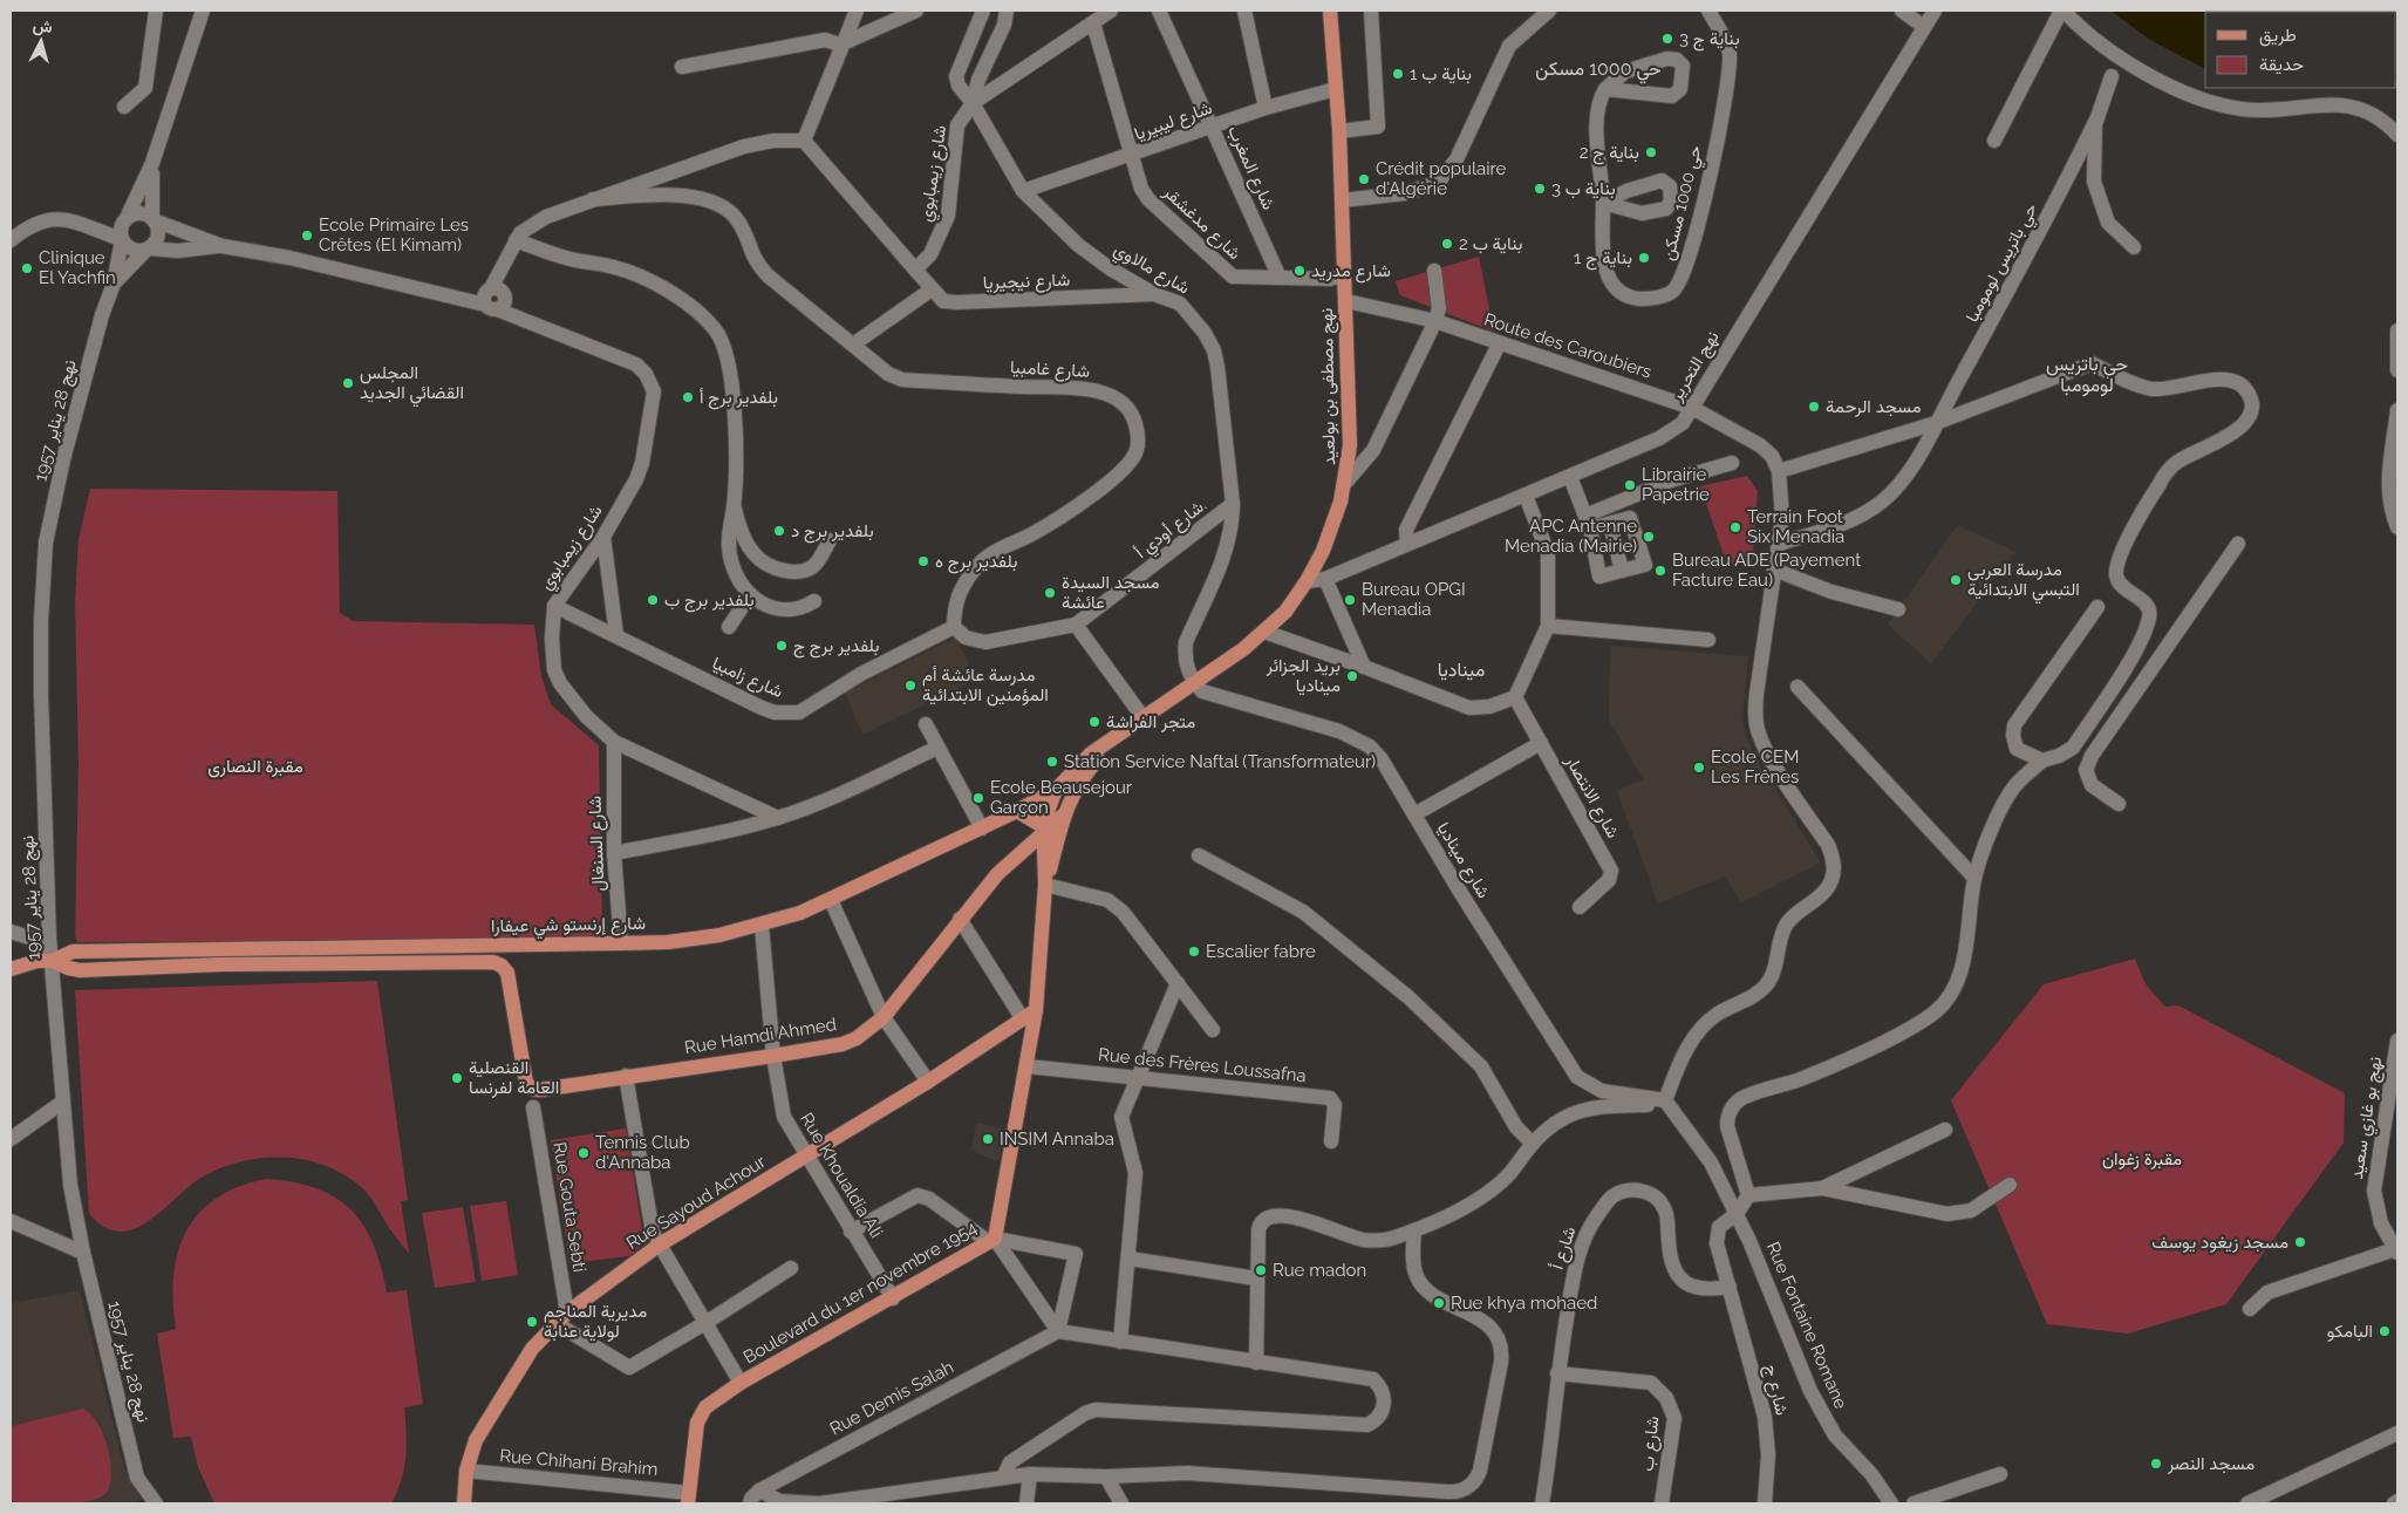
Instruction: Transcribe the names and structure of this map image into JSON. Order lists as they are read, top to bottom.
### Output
{
  "streets": {
    "main road": [
      "نهج مصطفى بن بولعيد",
      "شارع إرنستو شي عيفارا",
      "Rue Hamdi Ahmed",
      "Rue Sayoud Achour",
      "Boulevard du 1er novembre 1954"
    ],
    "street": [
      "شارع ليبيريا",
      "شارع المغرب",
      "شارع زيمبابوي",
      "حي 1000 مسكن",
      "شارع مدغشقر",
      "حي باتريس لومومبا",
      "شارع مالاوي",
      "شارع نيجيريا",
      "Route des Caroubiers",
      "نهج التحرير",
      "شارع غامبيا",
      "نهج 28 يناير 1957",
      "شارع أودي أ.",
      "شارع زامبيا",
      "شارع الانتصار",
      "شارع السنغال",
      "شارع ميناديا",
      "Rue des Frères Loussafna",
      "نهج بو غازي سعيد",
      "Rue Khoualdia Ali",
      "Rue Gouta Sebti",
      "شارع أ",
      "Rue Fontaine Romane",
      "شارع ج",
      "Rue Demis Salah",
      "شارع ب",
      "Rue Chihani Brahim"
    ]
  },
  "crossings": [
    ["شارع ليبيريا", "شارع المغرب"],
    ["شارع ليبيريا", "شارع مدغشقر"],
    ["شارع ليبيريا", "شارع مالاوي"],
    ["شارع ليبيريا", "نهج مصطفى بن بولعيد"],
    ["شارع المغرب", "شارع مدغشقر"],
    ["شارع زيمبابوي", "شارع مالاوي"],
    ["شارع زيمبابوي", "شارع نيجيريا"],
    ["شارع زيمبابوي", "شارع زامبيا"],
    ["شارع زيمبابوي", "شارع السنغال"],
    ["شارع مدغشقر", "نهج مصطفى بن بولعيد"],
    ["شارع مالاوي", "شارع نيجيريا"],
    ["شارع مالاوي", "نهج مصطفى بن بولعيد"],
    ["شارع مالاوي", "شارع أودي أ."],
    ["شارع مالاوي", "شارع ميناديا"],
    ["Route des Caroubiers", "نهج التحرير"],
    ["Route des Caroubiers", "نهج مصطفى بن بولعيد"],
    ["نهج التحرير", "نهج مصطفى بن بولعيد"],
    ["شارع غامبيا", "شارع زامبيا"],
    ["نهج مصطفى بن بولعيد", "شارع ميناديا"],
    ["نهج مصطفى بن بولعيد", "شارع إرنستو شي عيفارا"],
    ["نهج مصطفى بن بولعيد", "Boulevard du 1er novembre 1954"],
    ["نهج 28 يناير 1957", "شارع إرنستو شي عيفارا"],
    ["شارع السنغال", "شارع إرنستو شي عيفارا"],
    ["شارع إرنستو شي عيفارا", "Rue Hamdi Ahmed"],
    ["شارع إرنستو شي عيفارا", "Rue Khoualdia Ali"],
    ["Rue Hamdi Ahmed", "Rue Khoualdia Ali"],
    ["Rue des Frères Loussafna", "Boulevard du 1er novembre 1954"],
    ["Rue Khoualdia Ali", "Rue Sayoud Achour"],
    ["Rue Khoualdia Ali", "Boulevard du 1er novembre 1954"],
    ["Rue Sayoud Achour", "Rue Gouta Sebti"],
    ["Rue Sayoud Achour", "Boulevard du 1er novembre 1954"],
    ["Rue Sayoud Achour", "Rue Chihani Brahim"],
    ["شارع أ", "شارع ج"],
    ["شارع أ", "شارع ب"],
    ["Boulevard du 1er novembre 1954", "Rue Chihani Brahim"],
    ["Rue Fontaine Romane", "شارع ج"]
  ],
  "districts": ["حي 1000 مسكن", "حي باتريس لومومبا", "ميناديا"],
  "parks": ["مقبرة النصارى", "مقبرة زغوان"],
  "places": [
    "بناية ج 3",
    "بناية ب 1",
    "بناية ج 2",
    "Crédit populaire d'Algérie",
    "بناية ب 3",
    "Ecole Primaire Les Crêtes (El Kimam)",
    "بناية ب 2",
    "بناية ج 1",
    "Clinique El Yachfin",
    "شارع مدريد",
    "المجلس القضائي الجديد",
    "بلفدير برج أ",
    "مسجد الرحمة",
    "Librairie Papetrie",
    "Terrain Foot Six Menadia",
    "بلفدير برج د",
    "APC Antenne Menadia (Mairie)",
    "بلفدير برج ه",
    "Bureau ADE (Payement Facture Eau)",
    "مدرسة العربي التبسي الابتدائية",
    "مسجد السيدة عائشة",
    "بلفدير برج ب",
    "Bureau OPGI Menadia",
    "بلفدير برج ج",
    "بريد الجزائر ميناديا",
    "مدرسة عائشة أم المؤمنين الابتدائية",
    "متجر الفراشة",
    "Station Service Naftal (Transformateur)",
    "Ecole CEM Les Frênes",
    "Ecole Beausejour Garçon",
    "Escalier fabre",
    "القنصلية العامة لفرنسا",
    "INSIM Annaba",
    "Tennis Club d'Annaba",
    "مسجد زيغود يوسف",
    "Rue madon",
    "Rue khya mohaed",
    "مديرية المناجم لولاية عنابة",
    "البامكو",
    "مسجد النصر"
  ],
  "legend": ["طريق", "حديقة"],
  "north": "top"
}
